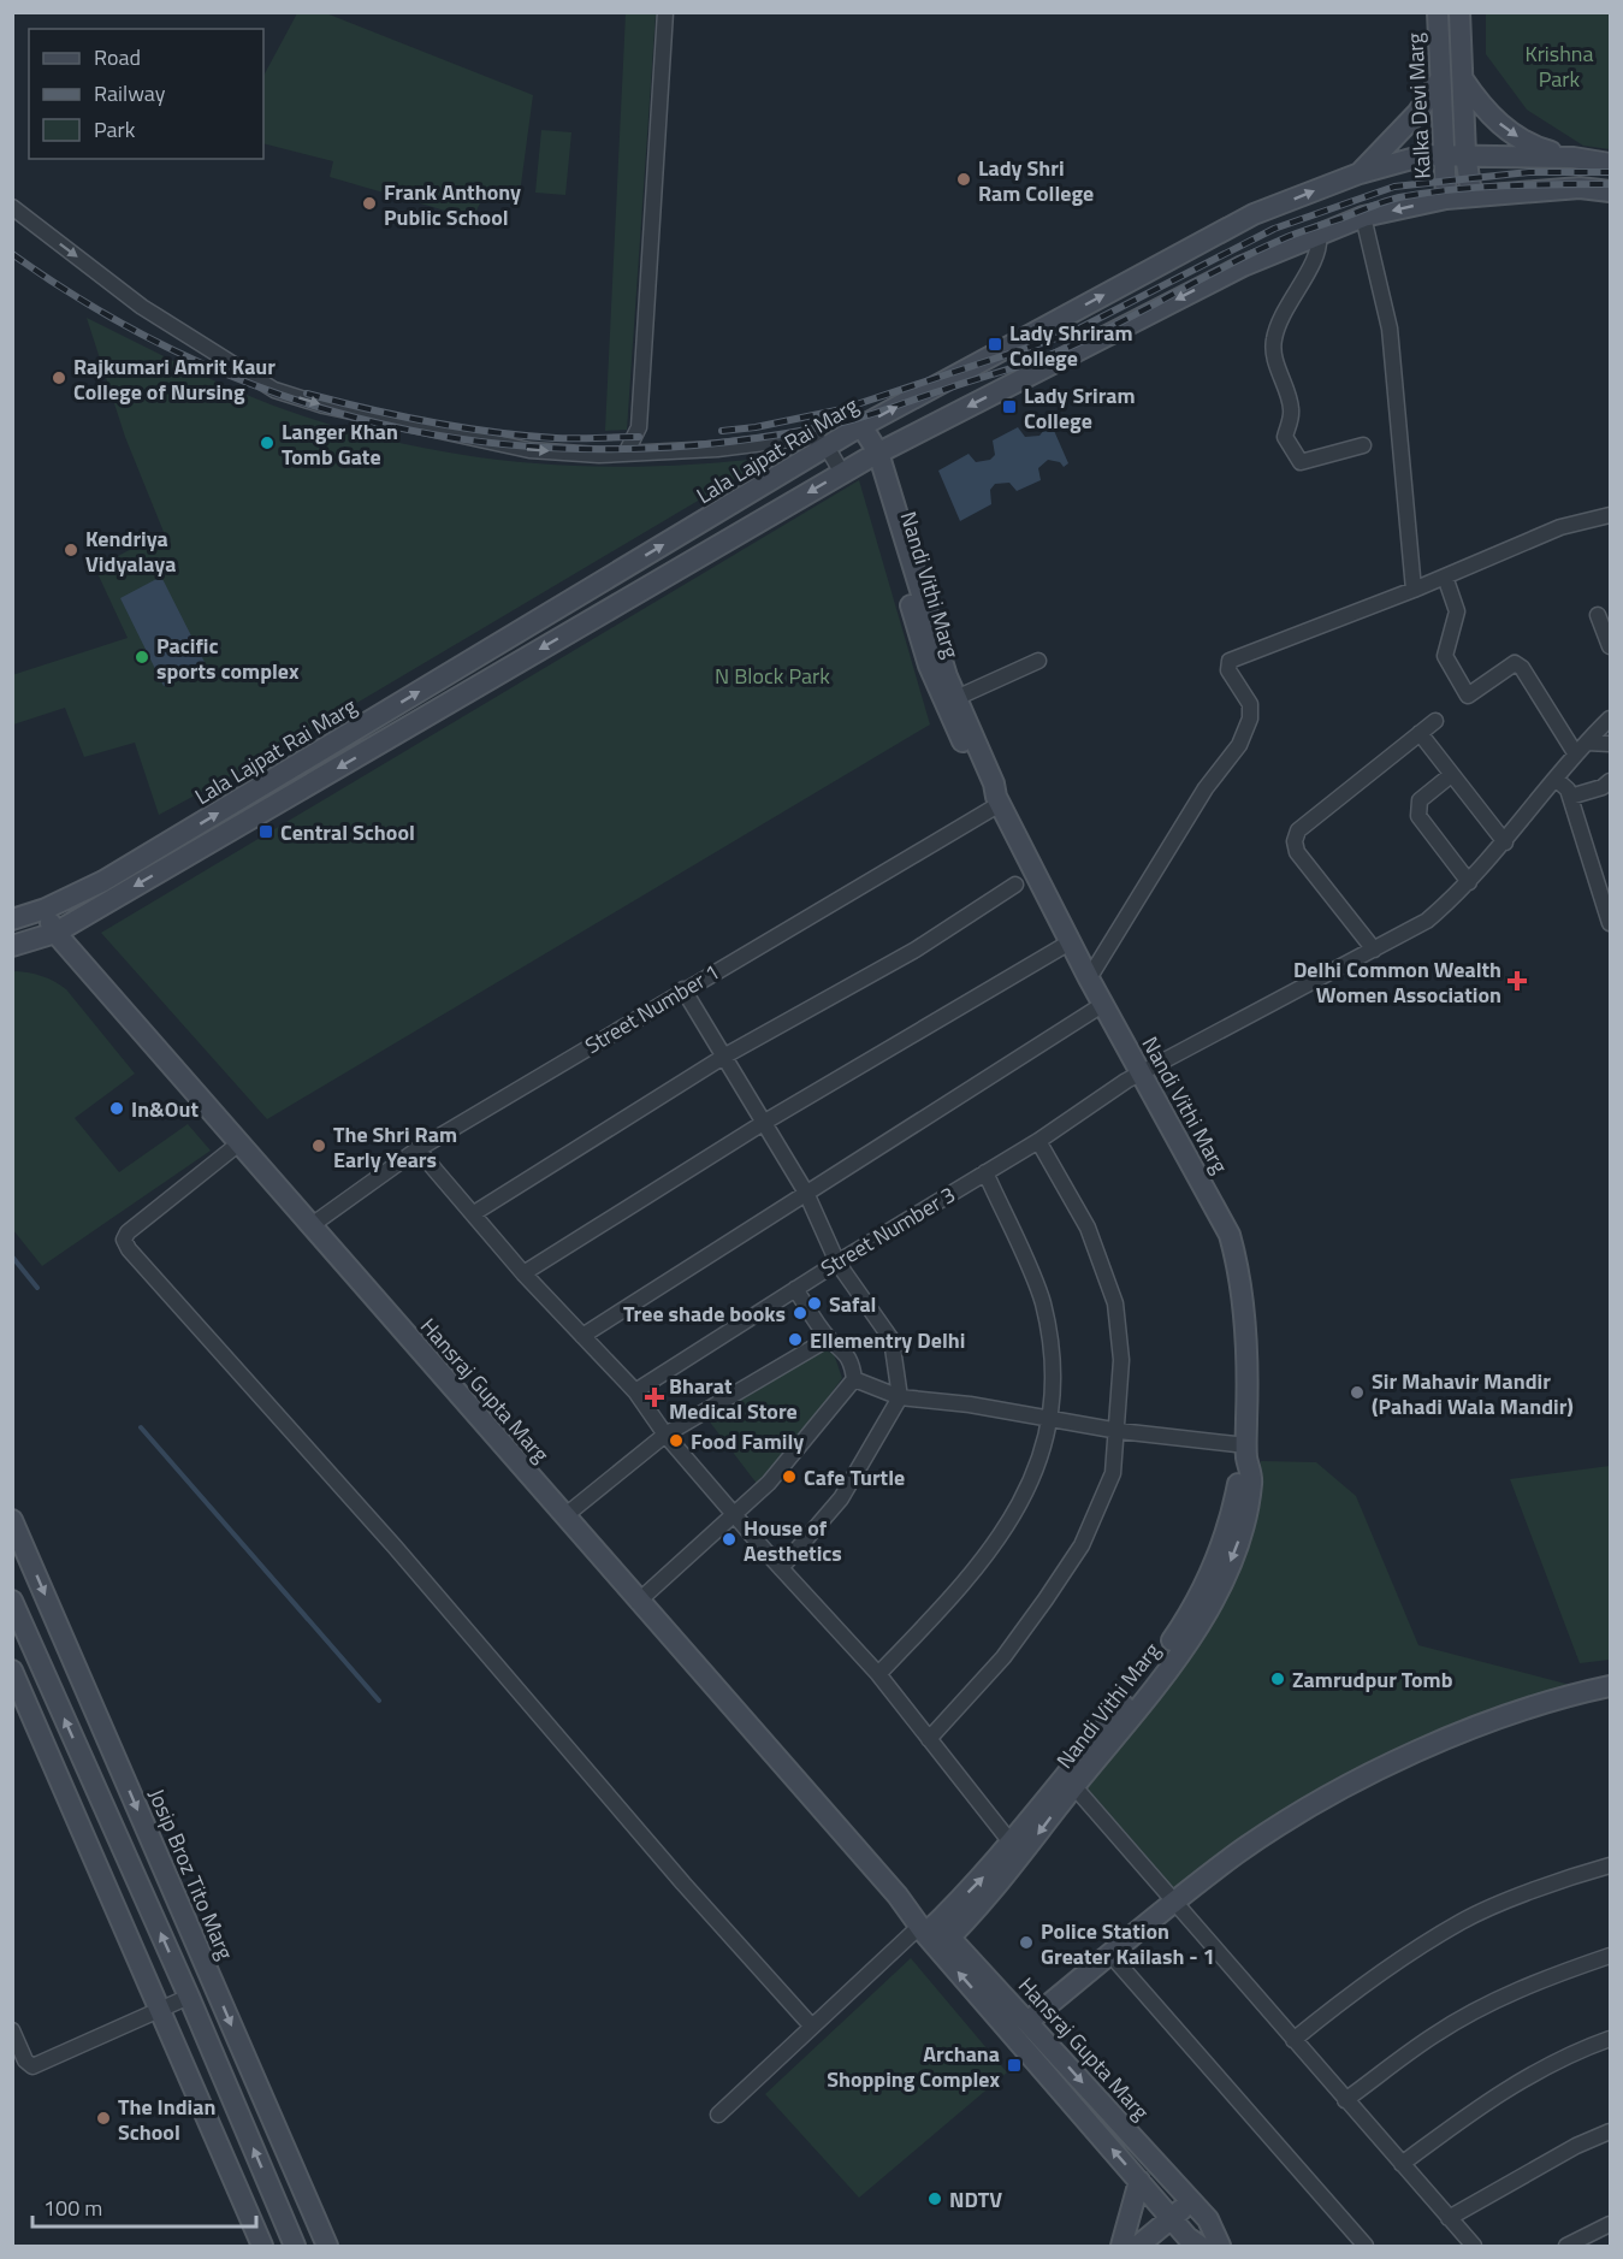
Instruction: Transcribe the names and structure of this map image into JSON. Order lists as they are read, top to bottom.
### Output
{
  "streets": {
    "street": [
      "Kalka Devi Marg",
      "Lala Lajpat Rai Marg",
      "Nandi Vithi Marg",
      "Street Number 1",
      "Street Number 3",
      "Hansraj Gupta Marg",
      "Josip Broz Tito Marg"
    ]
  },
  "crossings": [
    ["Kalka Devi Marg", "Lala Lajpat Rai Marg"],
    ["Lala Lajpat Rai Marg", "Nandi Vithi Marg"],
    ["Lala Lajpat Rai Marg", "Hansraj Gupta Marg"],
    ["Nandi Vithi Marg", "Street Number 1"],
    ["Nandi Vithi Marg", "Street Number 3"],
    ["Nandi Vithi Marg", "Hansraj Gupta Marg"],
    ["Street Number 1", "Hansraj Gupta Marg"]
  ],
  "parks": ["Krishna Park", "N Block Park"],
  "places": {
    "other": [
      "Lady Shri Ram College",
      "Frank Anthony Public School",
      "Rajkumari Amrit Kaur College of Nursing",
      "Langer Khan Tomb Gate",
      "Kendriya Vidyalaya",
      "Pacific sports complex",
      "In&Out",
      "The Shri Ram Early Years",
      "Safal",
      "Tree shade books",
      "Ellementry Delhi",
      "Sir Mahavir Mandir (Pahadi Wala Mandir)",
      "Food Family",
      "Cafe Turtle",
      "House of Aesthetics",
      "Zamrudpur Tomb",
      "Police Station Greater Kailash - 1",
      "The Indian School",
      "NDTV"
    ],
    "transit": [
      "Lady Shriram College",
      "Lady Sriram College",
      "Central School",
      "Archana Shopping Complex"
    ],
    "health": ["Delhi Common Wealth Women Association", "Bharat Medical Store"]
  },
  "legend": ["Road", "Railway", "Park"],
  "scale_bar": "100 m"
}
